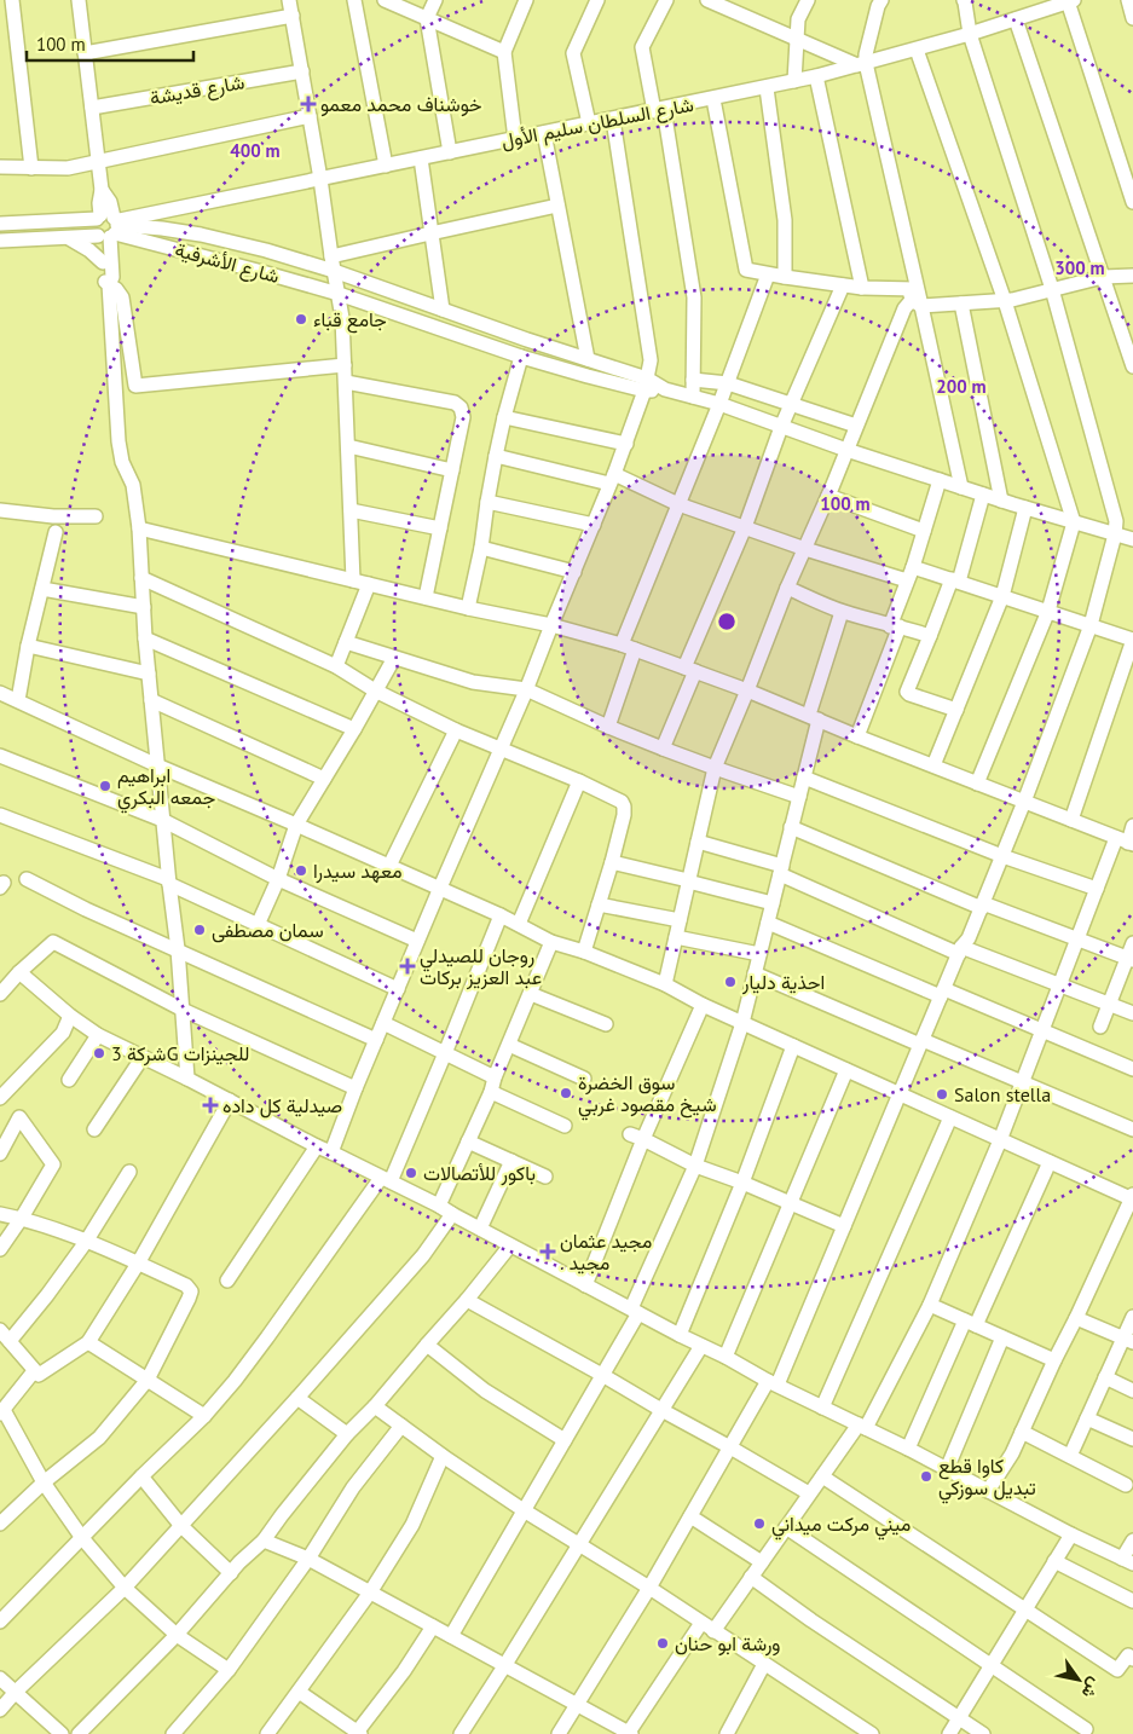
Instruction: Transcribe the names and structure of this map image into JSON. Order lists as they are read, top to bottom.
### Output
{
  "streets": {
    "street": ["شارع قديشة", "شارع السلطان سليم الأول", "شارع الأشرفية"]
  },
  "crossings": [
    ["شارع السلطان سليم الأول", "شارع الأشرفية"]
  ],
  "places": {
    "health": [
      "خوشناف محمد معمو",
      "روجان للصيدلي عبد العزيز بركات",
      "صيدلية كل داده",
      "مجيد عثمان . مجيد"
    ],
    "other": [
      "جامع قباء",
      "ابراهيم جمعه البكري",
      "معهد سيدرا",
      "سمان مصطفى",
      "احذية دليار",
      "شركة 3G للجينزات",
      "سوق الخضرة شيخ مقصود غربي",
      "Salon stella",
      "باكور للأتصالات",
      "كاوا قطع تبديل سوزكي",
      "ميني مركت ميداني",
      "ورشة ابو حنان"
    ]
  },
  "scale_bar": "100 m",
  "north": "bottom right",
  "rings": [
    "400 m",
    "300 m",
    "200 m",
    "100 m"
  ]
}
